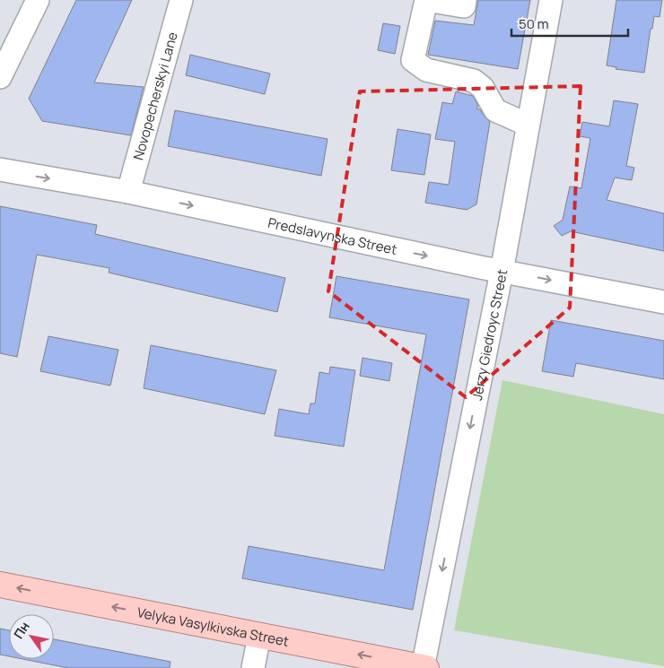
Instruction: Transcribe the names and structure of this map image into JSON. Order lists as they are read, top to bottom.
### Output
{
  "streets": {
    "main road": ["Velyka Vasylkivska Street"],
    "street": ["Novopecherskyi Lane", "Predslavynska Street", "Jerzy Giedroyc Street"]
  },
  "crossings": [
    ["Novopecherskyi Lane", "Predslavynska Street"],
    ["Predslavynska Street", "Jerzy Giedroyc Street"],
    ["Jerzy Giedroyc Street", "Velyka Vasylkivska Street"]
  ],
  "one_way": ["Predslavynska Street", "Jerzy Giedroyc Street", "Velyka Vasylkivska Street"],
  "scale_bar": "50 m",
  "north": "top left"
}
